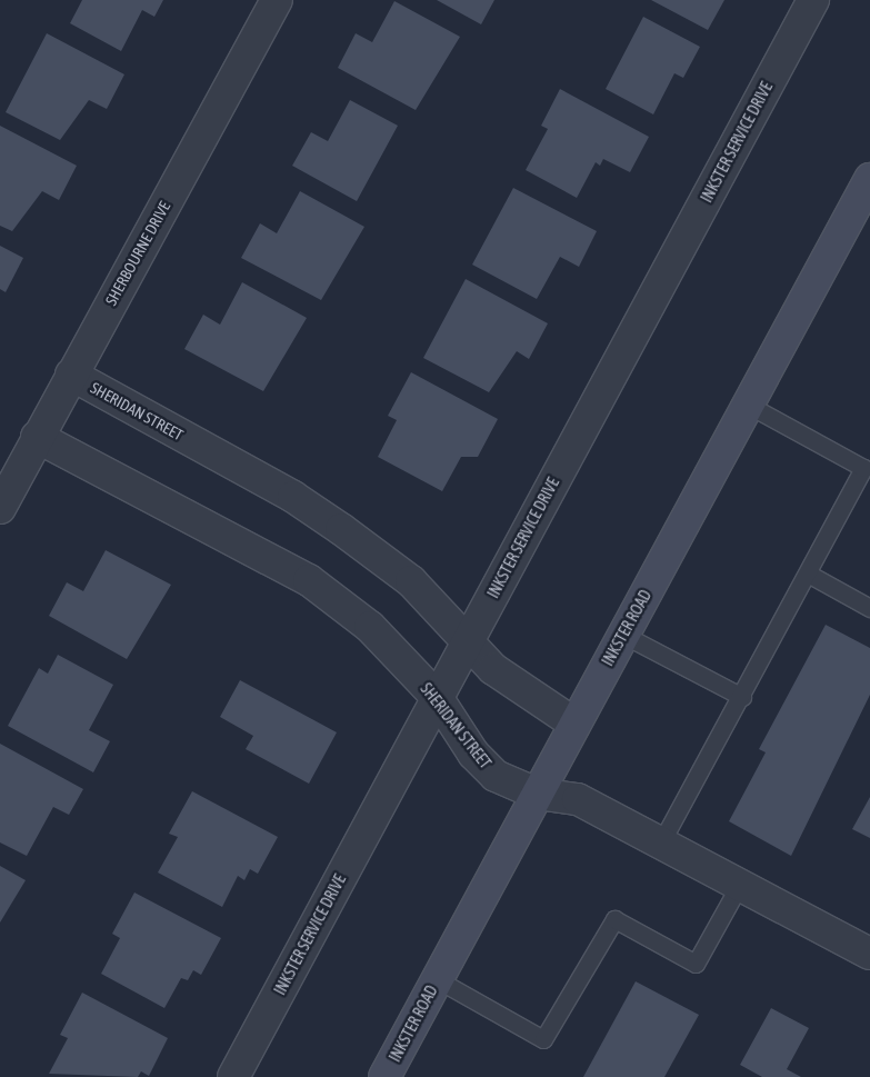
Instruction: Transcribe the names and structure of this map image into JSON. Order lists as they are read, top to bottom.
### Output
{
  "streets": {
    "main road": ["INKSTER ROAD"],
    "street": ["INKSTER SERVICE DRIVE", "SHERBOURNE DRIVE", "SHERIDAN STREET"]
  },
  "crossings": [
    ["INKSTER SERVICE DRIVE", "SHERIDAN STREET"],
    ["SHERBOURNE DRIVE", "SHERIDAN STREET"],
    ["SHERIDAN STREET", "INKSTER ROAD"]
  ]
}
